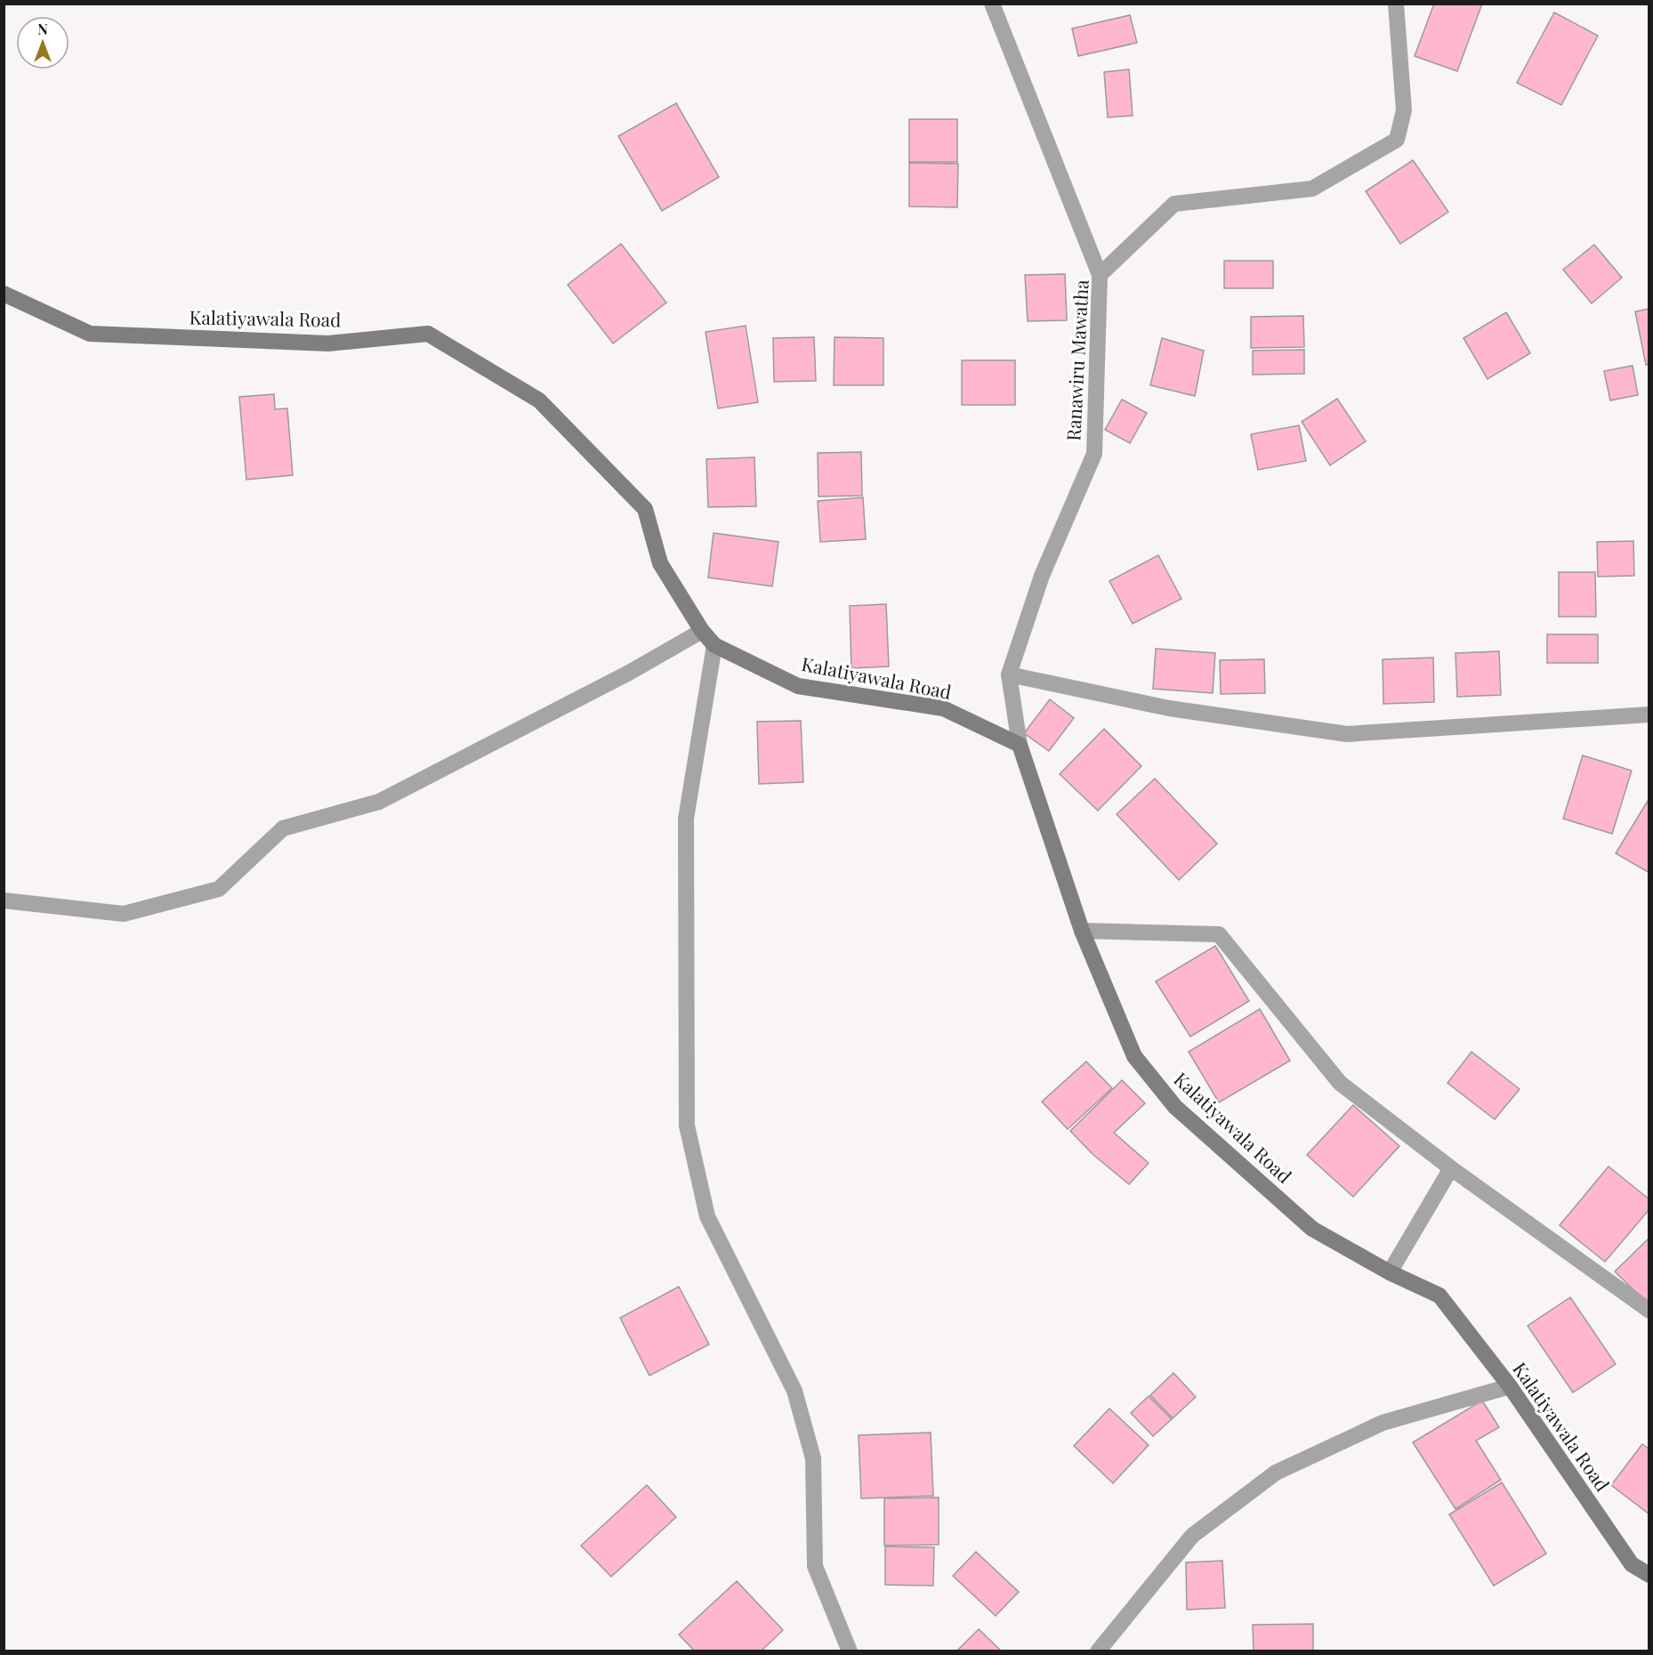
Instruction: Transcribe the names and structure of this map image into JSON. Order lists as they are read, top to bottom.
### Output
{
  "streets": {
    "street": ["Kalatiyawala Road", "Ranawiru Mawatha"]
  },
  "crossings": [
    ["Kalatiyawala Road", "Ranawiru Mawatha"]
  ],
  "north": "top"
}
